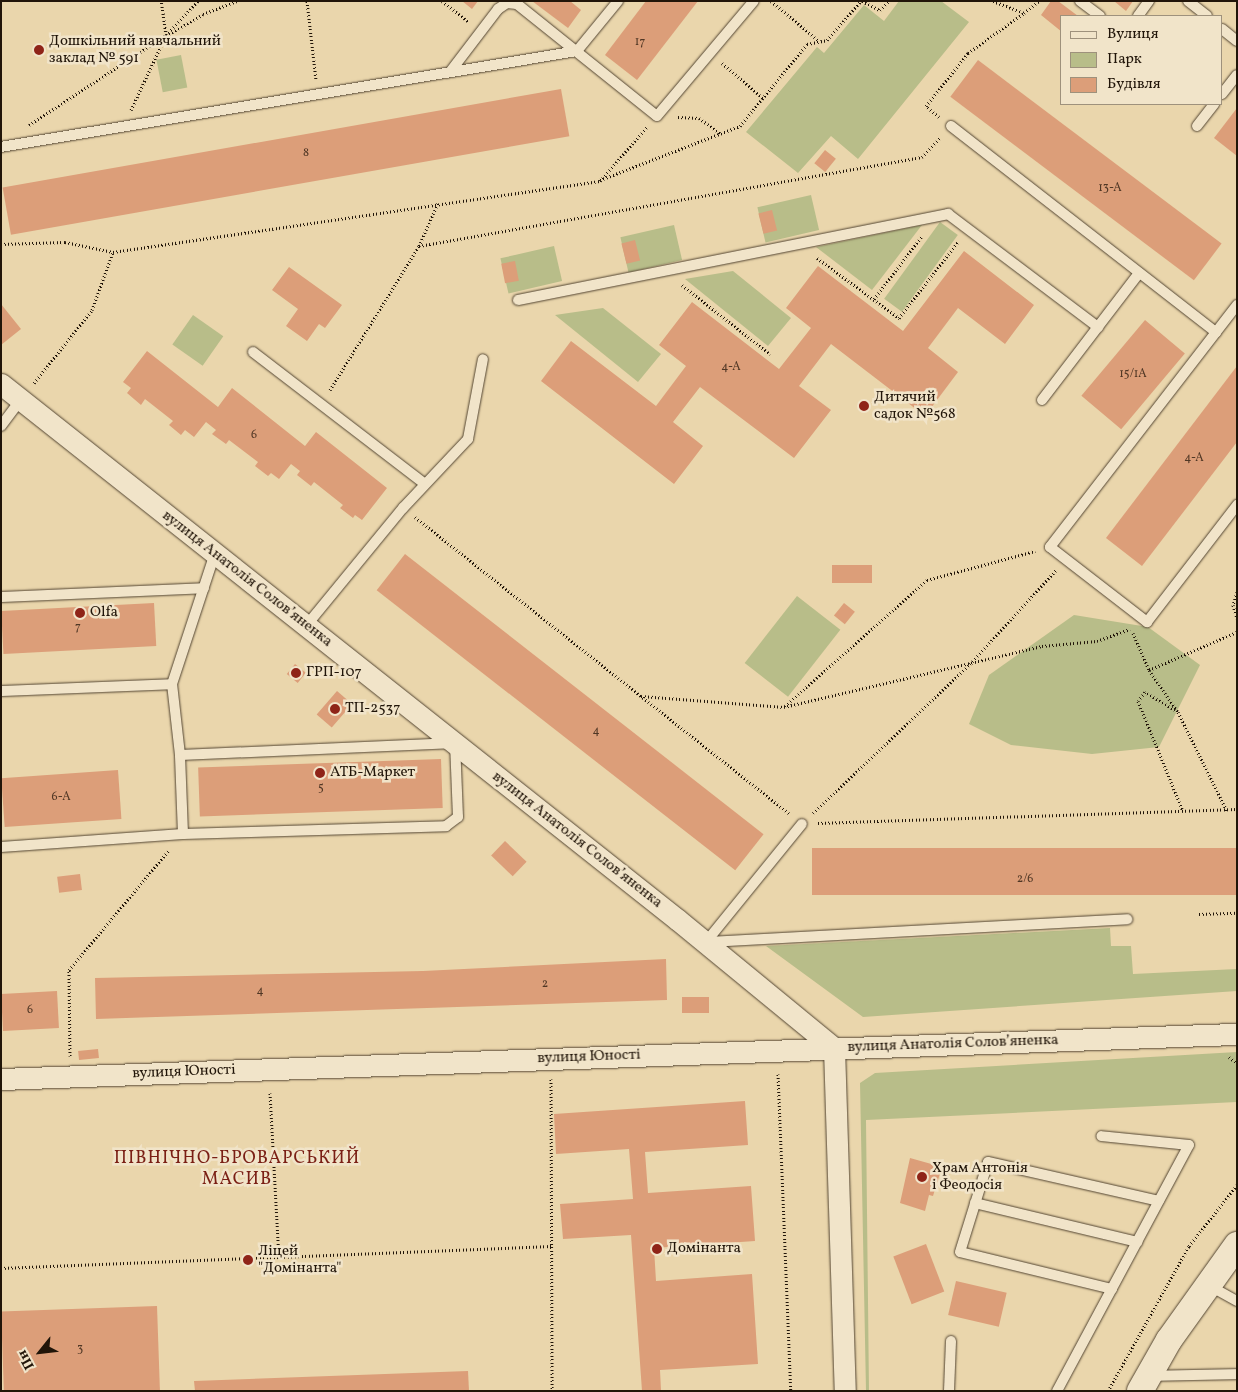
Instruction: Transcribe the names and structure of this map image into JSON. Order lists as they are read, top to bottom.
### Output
{
  "streets": {
    "street": ["вулиця Анатолія Соловʼяненка", "вулиця Юності"]
  },
  "crossings": [
    ["вулиця Анатолія Соловʼяненка", "вулиця Юності"]
  ],
  "districts": ["ПІВНІЧНО-БРОВАРСЬКИЙ МАСИВ"],
  "places": [
    "Дошкільний навчальний заклад № 591",
    "Дитячий садок №568",
    "Olfa",
    "ГРП-107",
    "ТП-2537",
    "АТБ-Маркет",
    "Храм Антонія і Феодосія",
    "Домінанта",
    "Ліцей \"Домінанта\""
  ],
  "house_numbers": [
    "17",
    "8",
    "13-А",
    "4-А",
    "15/1А",
    "6",
    "4-А",
    "7",
    "4",
    "5",
    "6-А",
    "2/6",
    "2",
    "4",
    "6",
    "3"
  ],
  "legend": ["Вулиця", "Парк", "Будівля"],
  "north": "bottom left"
}
